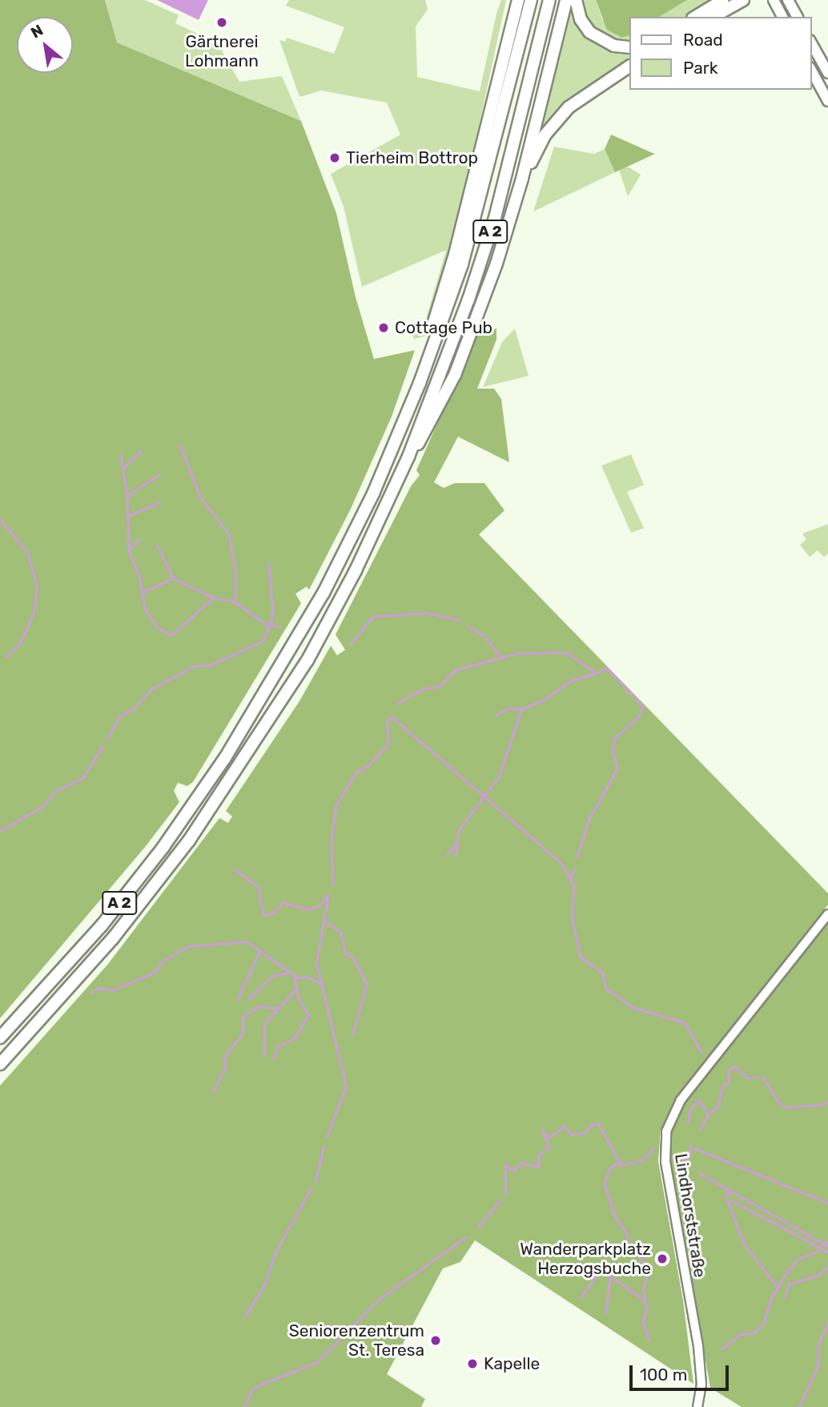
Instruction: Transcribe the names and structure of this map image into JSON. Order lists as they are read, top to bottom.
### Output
{
  "streets": {
    "highway": ["A 2"],
    "street": ["Lindhorststraße"]
  },
  "places": [
    "Gärtnerei Lohmann",
    "Tierheim Bottrop",
    "Cottage Pub",
    "Wanderparkplatz Herzogsbuche",
    "Seniorenzentrum St. Teresa",
    "Kapelle"
  ],
  "legend": ["Road", "Park"],
  "scale_bar": "100 m",
  "north": "top left"
}
